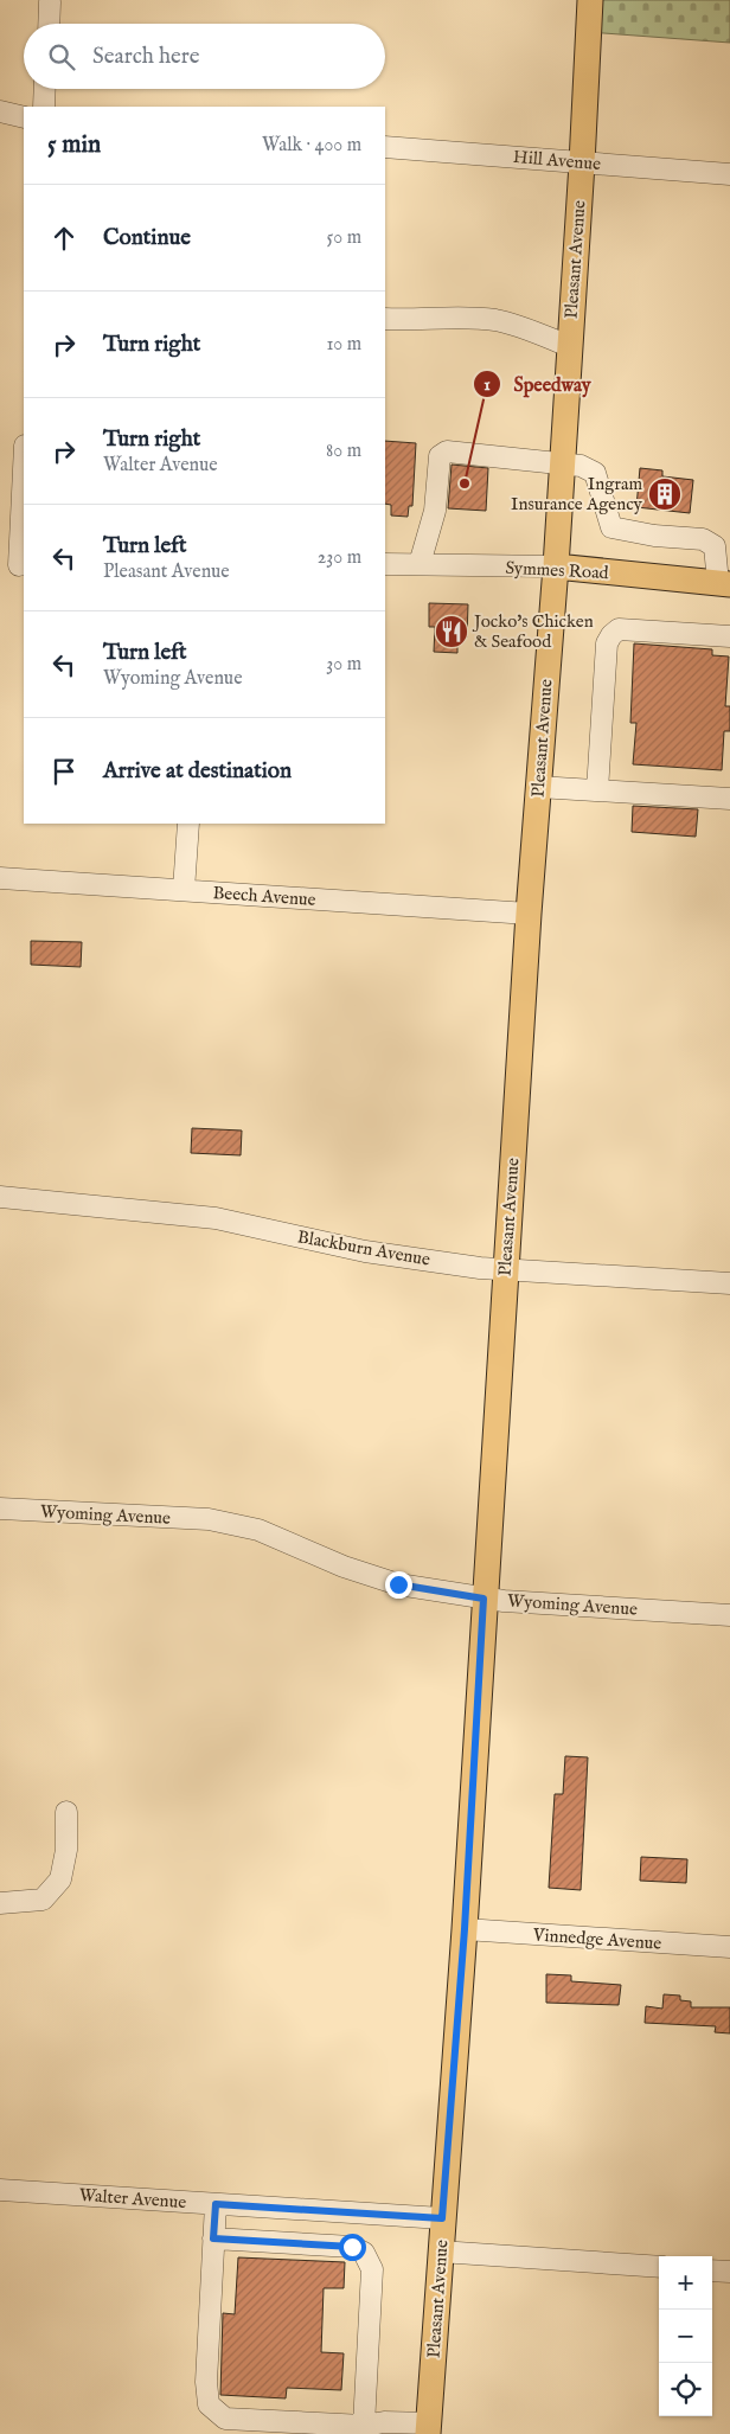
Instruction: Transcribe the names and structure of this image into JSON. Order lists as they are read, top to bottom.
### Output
{
  "streets": {
    "main road": ["Pleasant Avenue", "Symmes Road"],
    "street": [
      "Hill Avenue",
      "Beech Avenue",
      "Blackburn Avenue",
      "Wyoming Avenue",
      "Vinnedge Avenue",
      "Walter Avenue"
    ]
  },
  "crossings": [
    ["Hill Avenue", "Pleasant Avenue"],
    ["Pleasant Avenue", "Symmes Road"],
    ["Pleasant Avenue", "Beech Avenue"],
    ["Pleasant Avenue", "Blackburn Avenue"],
    ["Pleasant Avenue", "Wyoming Avenue"],
    ["Pleasant Avenue", "Vinnedge Avenue"],
    ["Pleasant Avenue", "Walter Avenue"]
  ],
  "places": {
    "other": ["Speedway"],
    "building": ["Ingram Insurance Agency"],
    "restaurant": ["Jocko's Chicken & Seafood"]
  },
  "page": {
    "search": "Search here",
    "heading": ["5 min", "Walk · 400 m"],
    "list": [
      ["Continue", "50 m"],
      ["Turn right", "10 m"],
      ["Turn right", "Walter Avenue", "80 m"],
      ["Turn left", "Pleasant Avenue", "230 m"],
      ["Turn left", "Wyoming Avenue", "30 m"],
      "Arrive at destination"
    ],
    "map_buttons": ["+", "−"]
  }
}
